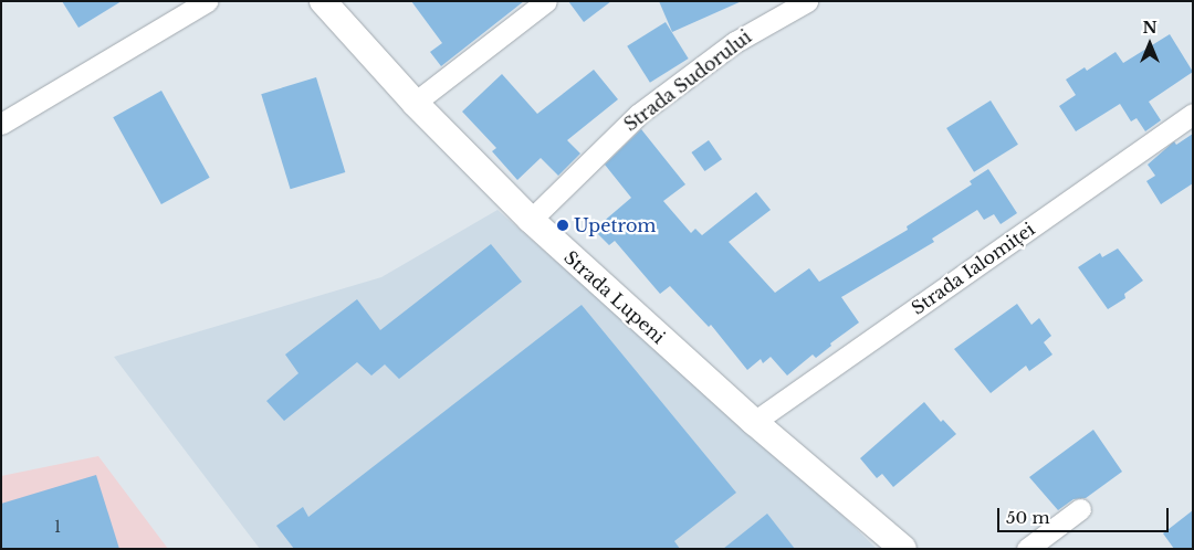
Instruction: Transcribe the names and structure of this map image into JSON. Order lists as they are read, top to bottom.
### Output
{
  "streets": {
    "street": ["Strada Sudorului", "Strada Ialomiței", "Strada Lupeni"]
  },
  "crossings": [
    ["Strada Sudorului", "Strada Lupeni"],
    ["Strada Ialomiței", "Strada Lupeni"]
  ],
  "places": ["Upetrom"],
  "house_numbers": ["1"],
  "scale_bar": "50 m",
  "north": "top"
}
